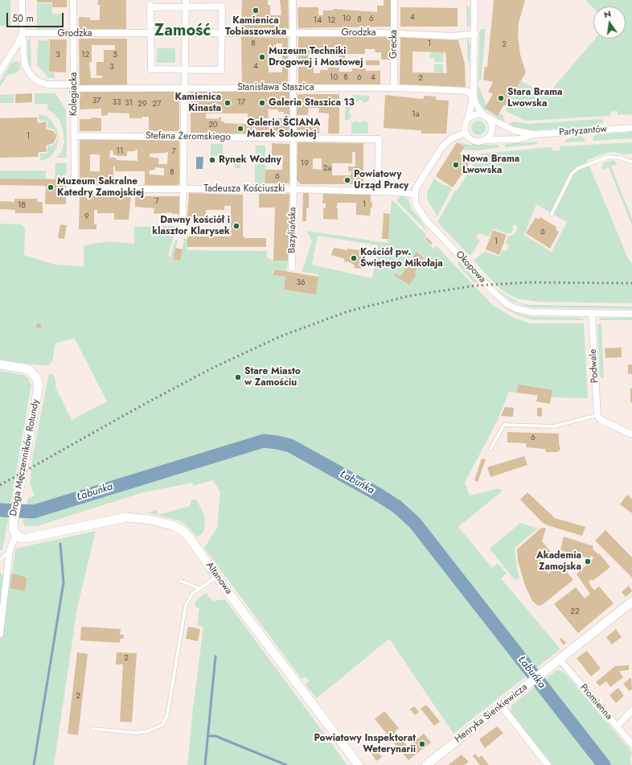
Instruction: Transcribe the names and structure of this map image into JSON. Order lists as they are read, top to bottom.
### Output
{
  "streets": {
    "street": [
      "Grodzka",
      "Grecka",
      "Stanisława Staszica",
      "Kolegiacka",
      "Partyzantów",
      "Stefana Żeromskiego",
      "Tadeusza Kościuszki",
      "Bazyliańska",
      "Okopowa",
      "Podwale",
      "Droga Męczenników Rotundy",
      "Altanowa",
      "Promienna",
      "Henryka Sienkiewicza"
    ]
  },
  "crossings": [
    ["Grodzka", "Grecka"],
    ["Grodzka", "Stanisława Staszica"],
    ["Grodzka", "Kolegiacka"],
    ["Grodzka", "Bazyliańska"],
    ["Grecka", "Stanisława Staszica"],
    ["Stanisława Staszica", "Kolegiacka"],
    ["Stanisława Staszica", "Bazyliańska"],
    ["Kolegiacka", "Stefana Żeromskiego"],
    ["Kolegiacka", "Tadeusza Kościuszki"],
    ["Stefana Żeromskiego", "Tadeusza Kościuszki"],
    ["Stefana Żeromskiego", "Bazyliańska"],
    ["Tadeusza Kościuszki", "Bazyliańska"],
    ["Tadeusza Kościuszki", "Okopowa"],
    ["Okopowa", "Podwale"],
    ["Droga Męczenników Rotundy", "Altanowa"],
    ["Promienna", "Henryka Sienkiewicza"]
  ],
  "districts": ["Zamość"],
  "water": ["Łabuńka"],
  "places": [
    "Kamienica Tobiaszowska",
    "Muzeum Techniki Drogowej i Mostowej",
    "Stara Brama Lwowska",
    "Kamienica Kinasta",
    "Galeria Staszica 13",
    "Galeria ŚCIANA Marek Sołowiej",
    "Rynek Wodny",
    "Nowa Brama Lwowska",
    "Powiatowy Urząd Pracy",
    "Muzeum Sakralne Katedry Zamojskiej",
    "Dawny kościół i klasztor Klarysek",
    "Kościół pw. Świętego Mikołaja",
    "Stare Miasto w Zamościu",
    "Akademia Zamojska",
    "Powiatowy Inspektorat Weterynarii"
  ],
  "house_numbers": [
    "4",
    "10",
    "6",
    "8",
    "14",
    "12",
    "8",
    "1",
    "2",
    "3",
    "12",
    "5",
    "4",
    "3",
    "10",
    "8",
    "6",
    "4",
    "2",
    "37",
    "33",
    "17",
    "31",
    "29",
    "27",
    "1a",
    "20",
    "1",
    "11",
    "7",
    "19",
    "2a",
    "8",
    "6",
    "7",
    "1",
    "1B",
    "9",
    "6",
    "1",
    "36",
    "6",
    "22",
    "2",
    "2"
  ],
  "scale_bar": "50 m",
  "north": "top"
}
